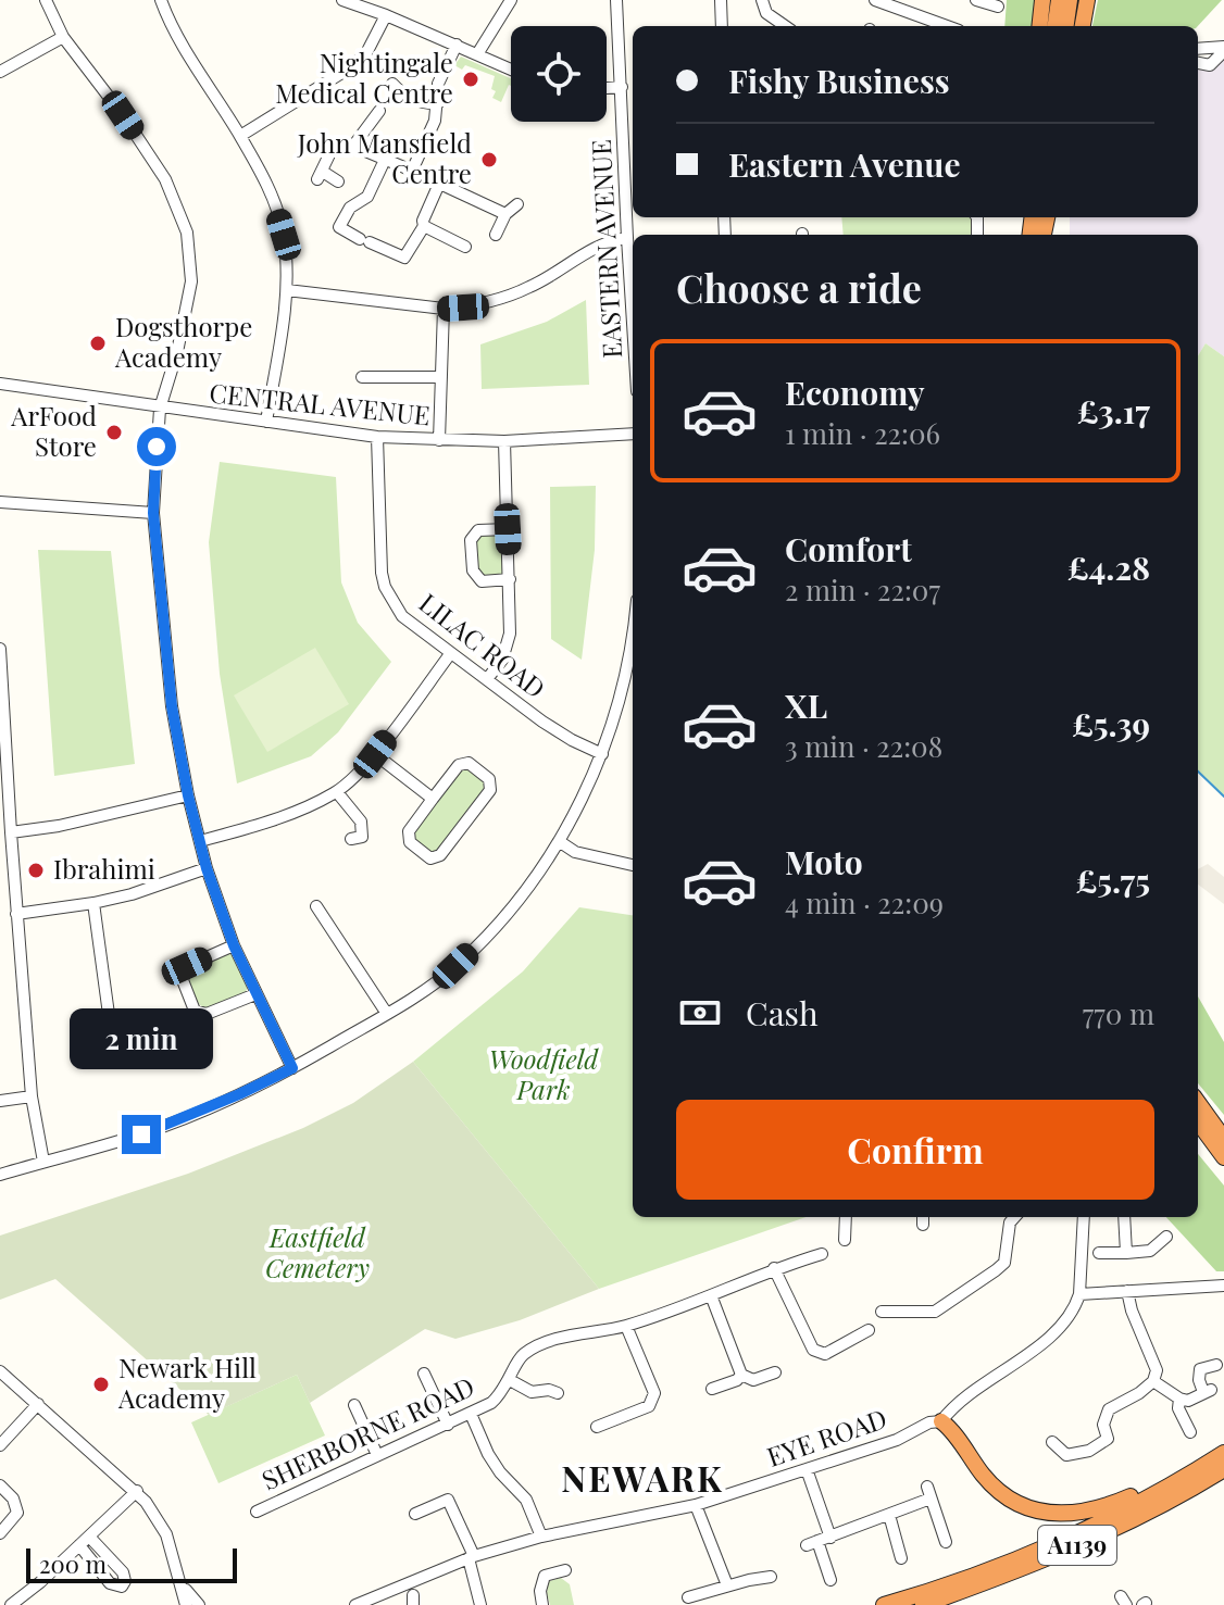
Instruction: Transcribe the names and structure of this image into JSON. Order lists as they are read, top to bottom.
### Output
{
  "streets": {
    "highway": ["A1139"],
    "street": [
      "EASTERN AVENUE",
      "CENTRAL AVENUE",
      "LILAC ROAD",
      "SHERBORNE ROAD",
      "EYE ROAD"
    ]
  },
  "crossings": [
    ["CENTRAL AVENUE", "LILAC ROAD"]
  ],
  "districts": ["NEWARK"],
  "parks": ["Woodfield Park", "Eastfield Cemetery"],
  "places": [
    "Nightingale Medical Centre",
    "John Mansfield Centre",
    "Dogsthorpe Academy",
    "ArFood Store",
    "Ibrahimi",
    "Newark Hill Academy"
  ],
  "scale_bar": "200 m",
  "page": {
    "banner": ["Fishy Business", "Eastern Avenue"],
    "heading": "Choose a ride",
    "list": [
      {
        "name": "Economy",
        "note": "1 min · 22:06",
        "value": "£3.17"
      },
      {
        "name": "Comfort",
        "note": "2 min · 22:07",
        "value": "£4.28"
      },
      {
        "name": "XL",
        "note": "3 min · 22:08",
        "value": "£5.39"
      },
      {
        "name": "Moto",
        "note": "4 min · 22:09",
        "value": "£5.75"
      }
    ],
    "pay": ["Cash", "770 m"],
    "bubble": "2 min",
    "buttons": "Confirm",
    "scale": "200 m"
  }
}
